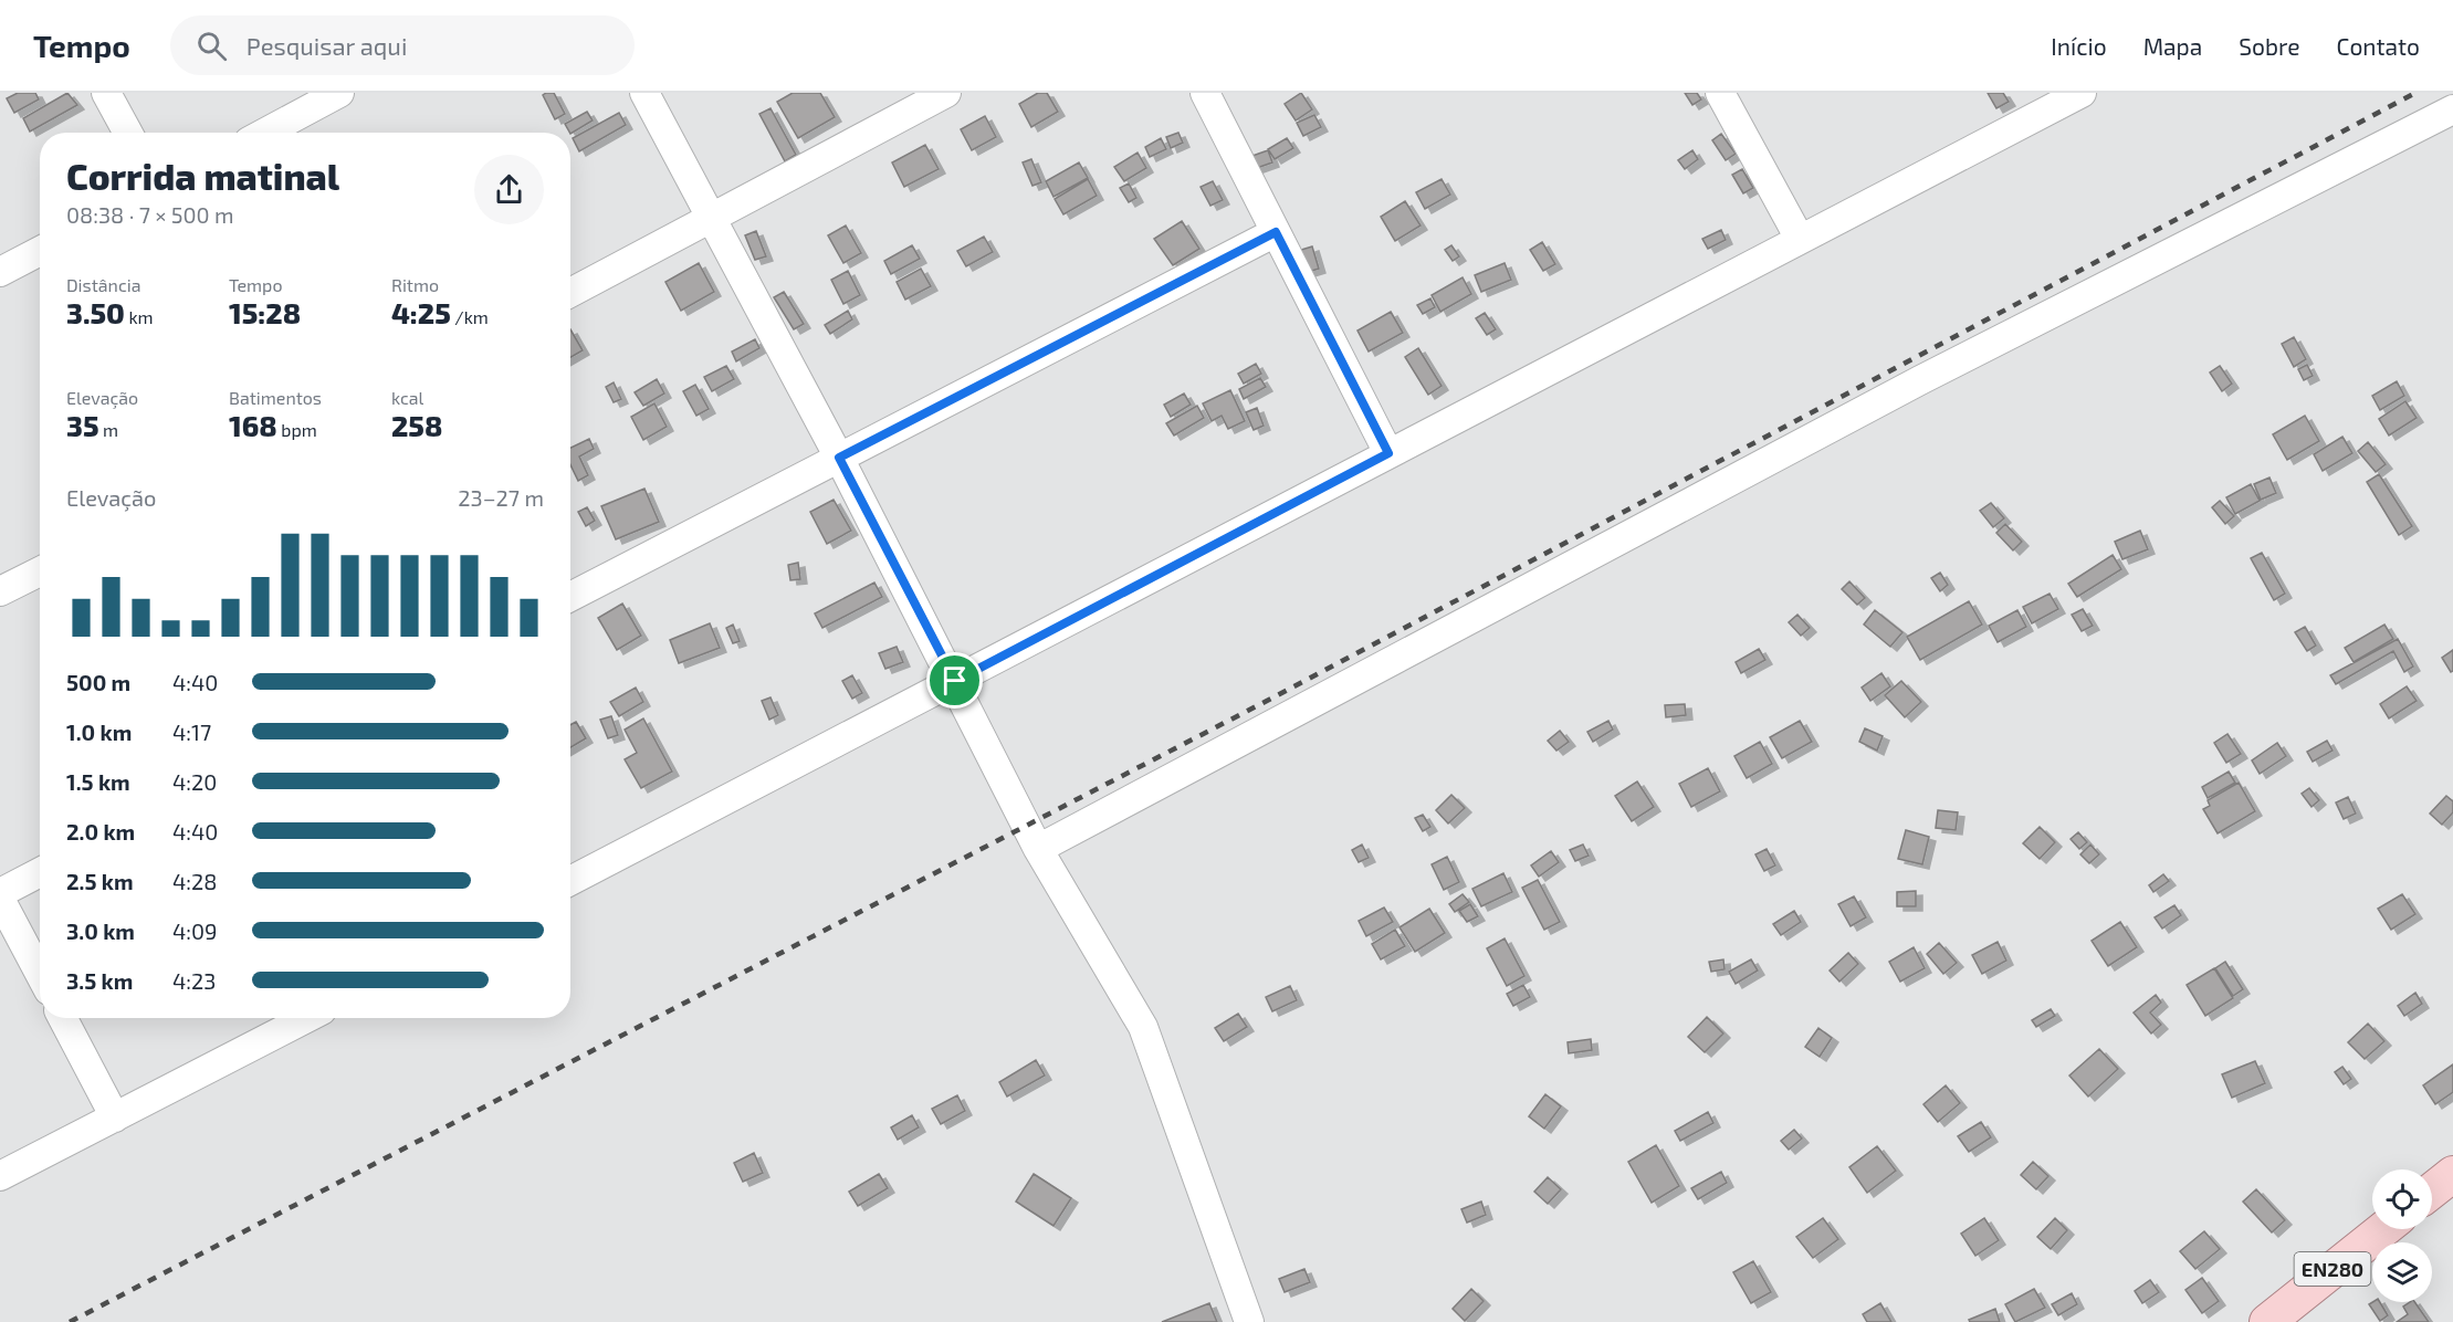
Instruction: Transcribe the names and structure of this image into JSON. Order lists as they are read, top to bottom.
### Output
{
  "streets": {
    "main road": ["EN280"]
  },
  "page": {
    "header": "Tempo",
    "search": "Pesquisar aqui",
    "nav": [
      "Início",
      "Mapa",
      "Sobre",
      "Contato"
    ],
    "heading": ["Corrida matinal", "08:38 · 7 × 500 m"],
    "stats": [
      ["Distância", "3.50 km"],
      ["Tempo", "15:28"],
      ["Ritmo", "4:25 /km"],
      ["Elevação", "35 m"],
      ["Batimentos", "168 bpm"],
      ["kcal", "258"]
    ],
    "chart": ["Elevação", "23–27 m"],
    "list": [
      {
        "name": "500 m",
        "note": "4:40"
      },
      {
        "name": "1.0 km",
        "note": "4:17"
      },
      {
        "name": "1.5 km",
        "note": "4:20"
      },
      {
        "name": "2.0 km",
        "note": "4:40"
      },
      {
        "name": "2.5 km",
        "note": "4:28"
      },
      {
        "name": "3.0 km",
        "note": "4:09"
      },
      {
        "name": "3.5 km",
        "note": "4:23"
      }
    ]
  }
}
